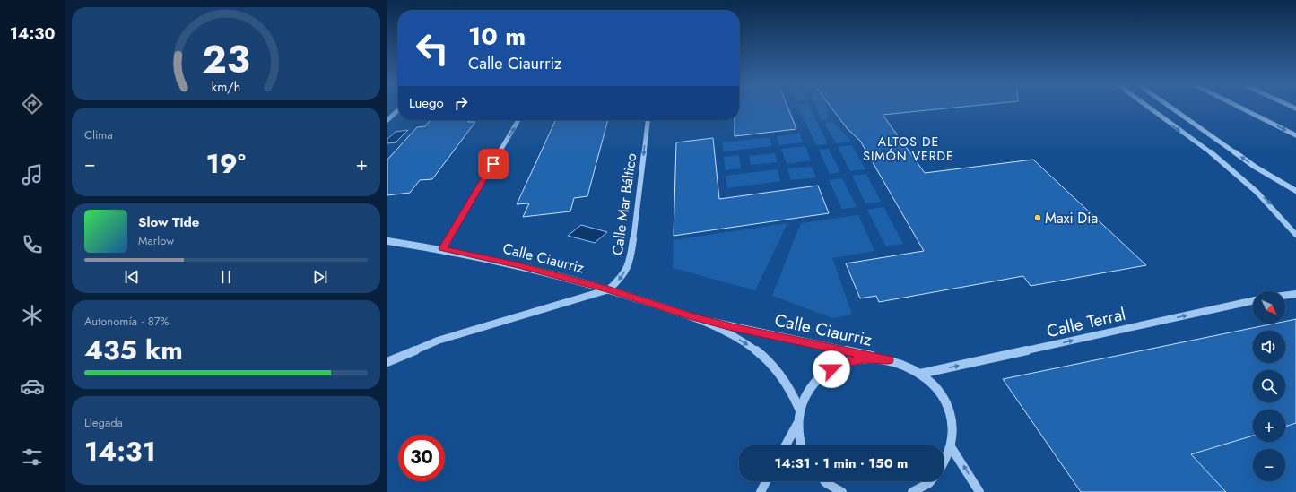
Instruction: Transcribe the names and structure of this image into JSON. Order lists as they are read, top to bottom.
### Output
{
  "streets": {
    "street": ["Calle Mar Báltico", "Calle Ciaurriz", "Calle Terral"]
  },
  "crossings": [
    ["Calle Mar Báltico", "Calle Ciaurriz"]
  ],
  "one_way": ["Calle Mar Báltico", "Calle Terral"],
  "districts": ["ALTOS DE SIMÓN VERDE"],
  "places": ["Maxi Dia"],
  "north": "bottom right",
  "page": {
    "tabs": "14:30",
    "turn": ["10 m", "Calle Ciaurriz"],
    "then": "Luego",
    "tile": [
      "Clima",
      ["Autonomía · 87%", "435 km"],
      ["Llegada", "14:31"]
    ],
    "heat": ["−", "19°", "+"],
    "song": ["Slow Tide", "Marlow"],
    "map_buttons": ["+", "−"],
    "limit": "30",
    "trip": "14:31 · 1 min · 150 m",
    "gauge": ["23", "km/h"]
  }
}
